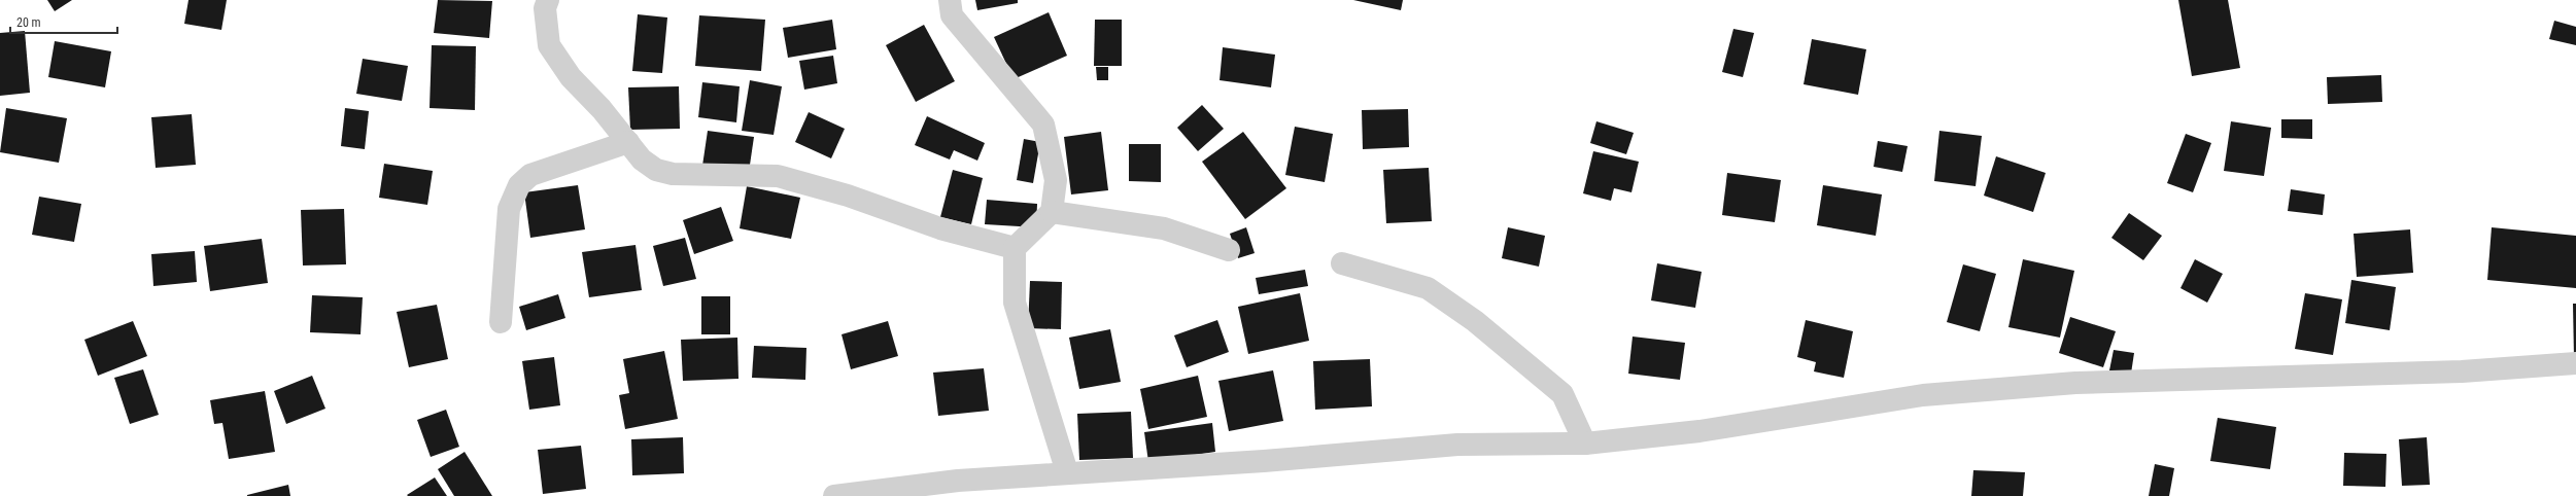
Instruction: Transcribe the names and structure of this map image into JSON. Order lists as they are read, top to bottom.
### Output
{
  "scale_bar": "20 m"
}
